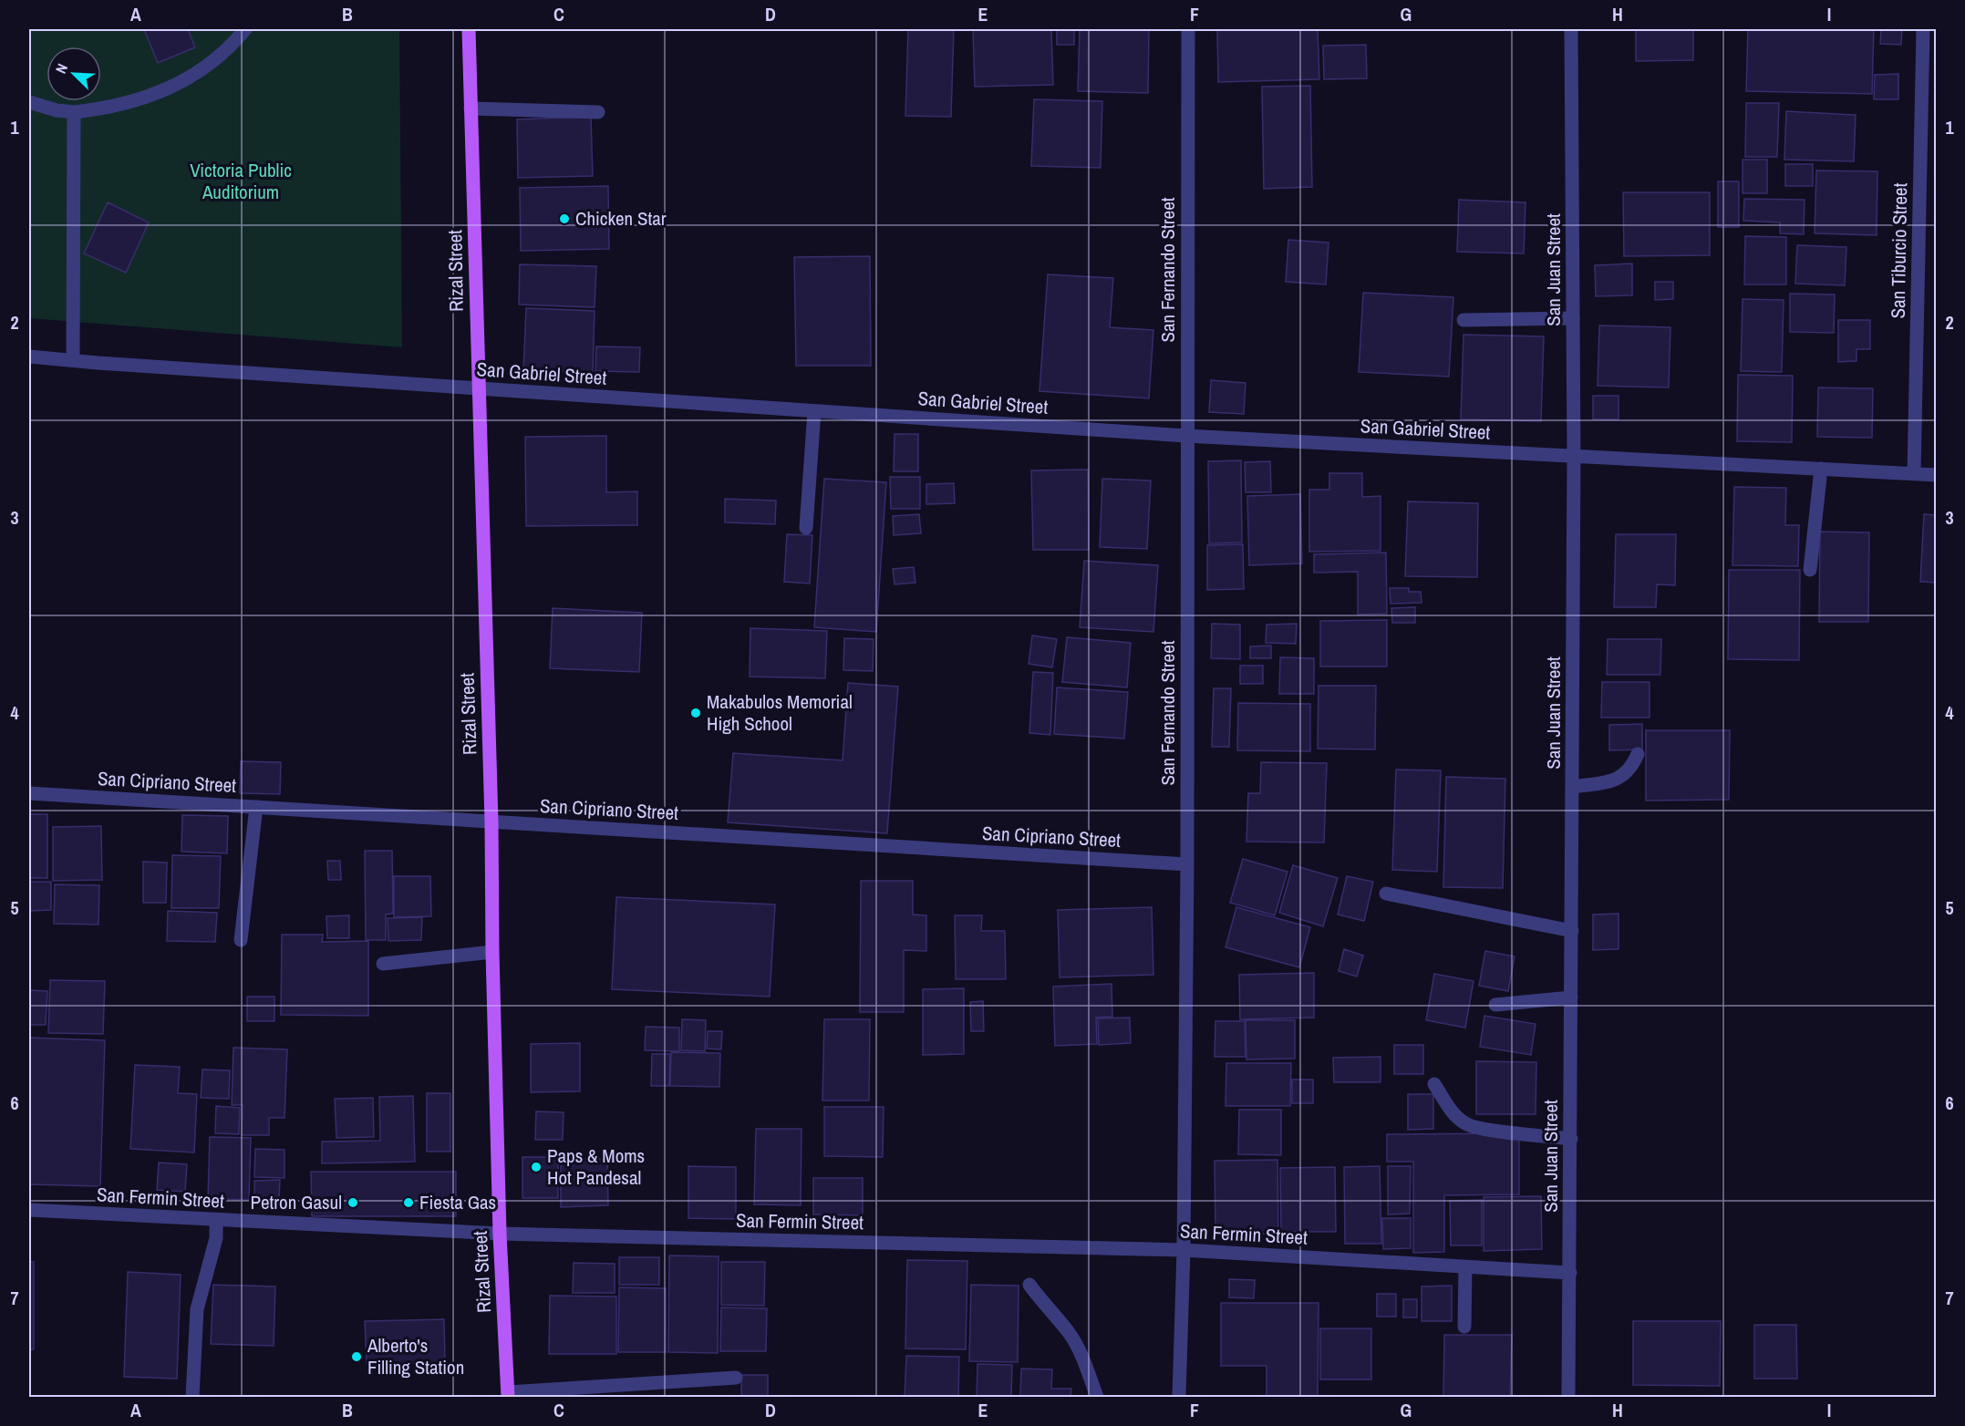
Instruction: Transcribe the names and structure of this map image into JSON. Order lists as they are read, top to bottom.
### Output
{
  "streets": {
    "main road": ["Rizal Street"],
    "street": [
      "San Tiburcio Street",
      "San Fernando Street",
      "San Juan Street",
      "San Gabriel Street",
      "San Cipriano Street",
      "San Fermin Street"
    ]
  },
  "crossings": [
    ["San Tiburcio Street", "San Gabriel Street"],
    ["San Fernando Street", "San Gabriel Street"],
    ["San Fernando Street", "San Cipriano Street"],
    ["San Fernando Street", "San Fermin Street"],
    ["San Juan Street", "San Gabriel Street"],
    ["San Juan Street", "San Fermin Street"],
    ["Rizal Street", "San Gabriel Street"],
    ["Rizal Street", "San Cipriano Street"],
    ["Rizal Street", "San Fermin Street"]
  ],
  "parks": ["Victoria Public Auditorium"],
  "places": [
    "Chicken Star",
    "Makabulos Memorial High School",
    "Paps & Moms Hot Pandesal",
    "Petron Gasul",
    "Fiesta Gas",
    "Alberto's Filling Station"
  ],
  "north": "top left",
  "grid": {
    "columns": [
      "A",
      "B",
      "C",
      "D",
      "E",
      "F",
      "G",
      "H",
      "I"
    ],
    "rows": [
      "1",
      "2",
      "3",
      "4",
      "5",
      "6",
      "7"
    ]
  }
}
